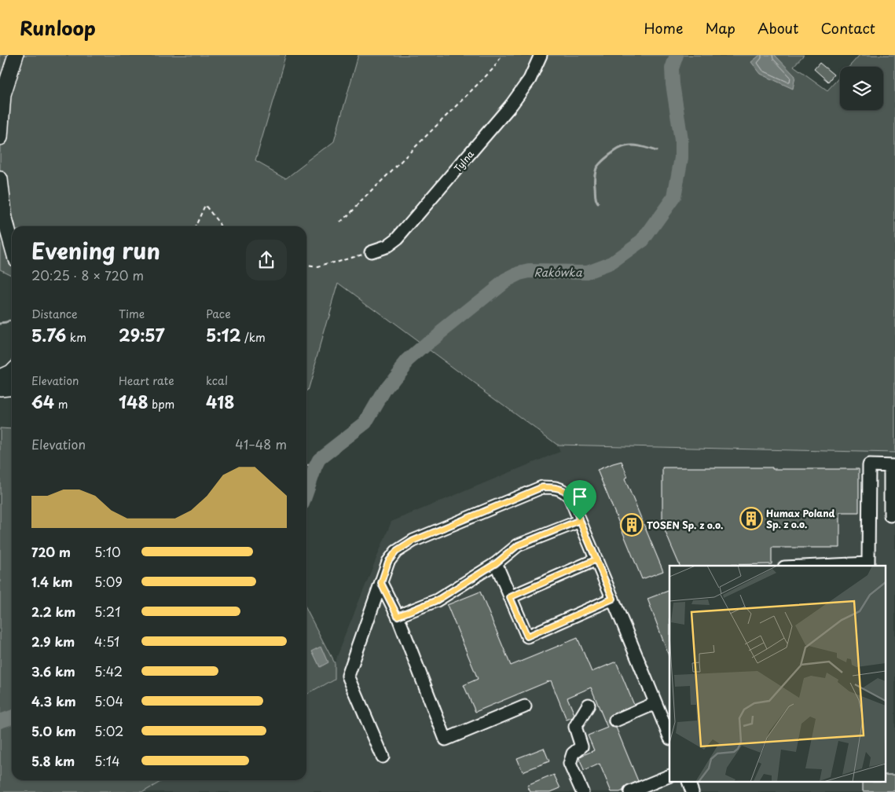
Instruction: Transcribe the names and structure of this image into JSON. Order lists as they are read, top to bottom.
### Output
{
  "streets": {
    "street": ["Tylna"]
  },
  "water": ["Rakówka"],
  "places": {
    "building": ["Humax Poland Sp. z o.o.", "TOSEN Sp. z o.o."]
  },
  "page": {
    "header": "Runloop",
    "nav": [
      "Home",
      "Map",
      "About",
      "Contact"
    ],
    "heading": ["Evening run", "20:25 · 8 × 720 m"],
    "stats": [
      ["Distance", "5.76 km"],
      ["Time", "29:57"],
      ["Pace", "5:12 /km"],
      ["Elevation", "64 m"],
      ["Heart rate", "148 bpm"],
      ["kcal", "418"]
    ],
    "chart": ["Elevation", "41–48 m"],
    "list": [
      {
        "name": "720 m",
        "note": "5:10"
      },
      {
        "name": "1.4 km",
        "note": "5:09"
      },
      {
        "name": "2.2 km",
        "note": "5:21"
      },
      {
        "name": "2.9 km",
        "note": "4:51"
      },
      {
        "name": "3.6 km",
        "note": "5:42"
      },
      {
        "name": "4.3 km",
        "note": "5:04"
      },
      {
        "name": "5.0 km",
        "note": "5:02"
      },
      {
        "name": "5.8 km",
        "note": "5:14"
      }
    ]
  }
}
